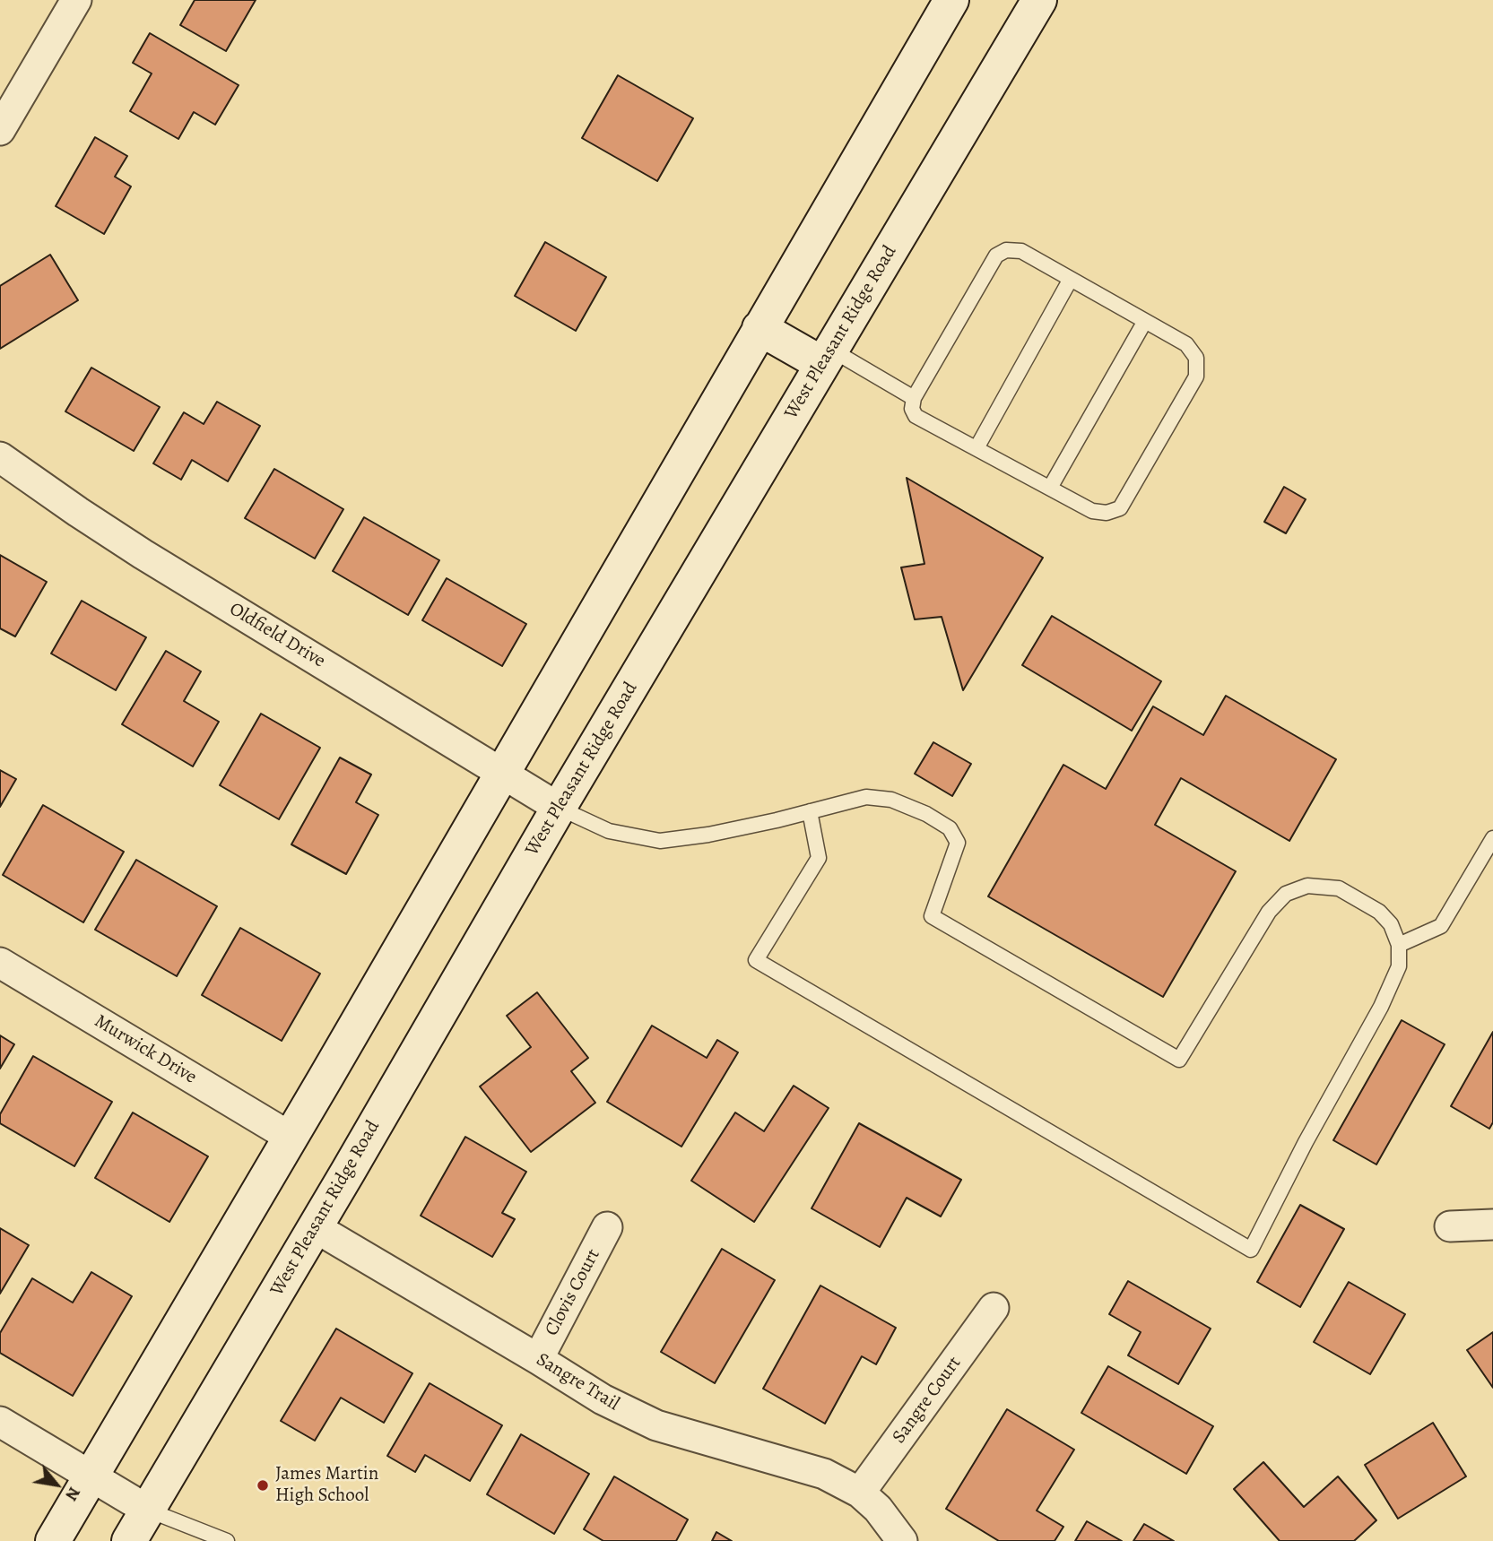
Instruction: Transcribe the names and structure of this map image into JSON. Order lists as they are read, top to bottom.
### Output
{
  "streets": {
    "main road": ["West Pleasant Ridge Road"],
    "street": [
      "Oldfield Drive",
      "Murwick Drive",
      "Clovis Court",
      "Sangre Trail",
      "Sangre Court"
    ]
  },
  "crossings": [
    ["West Pleasant Ridge Road", "Oldfield Drive"],
    ["West Pleasant Ridge Road", "Sangre Trail"],
    ["Clovis Court", "Sangre Trail"],
    ["Sangre Trail", "Sangre Court"]
  ],
  "places": ["James Martin High School"],
  "north": "bottom right"
}
